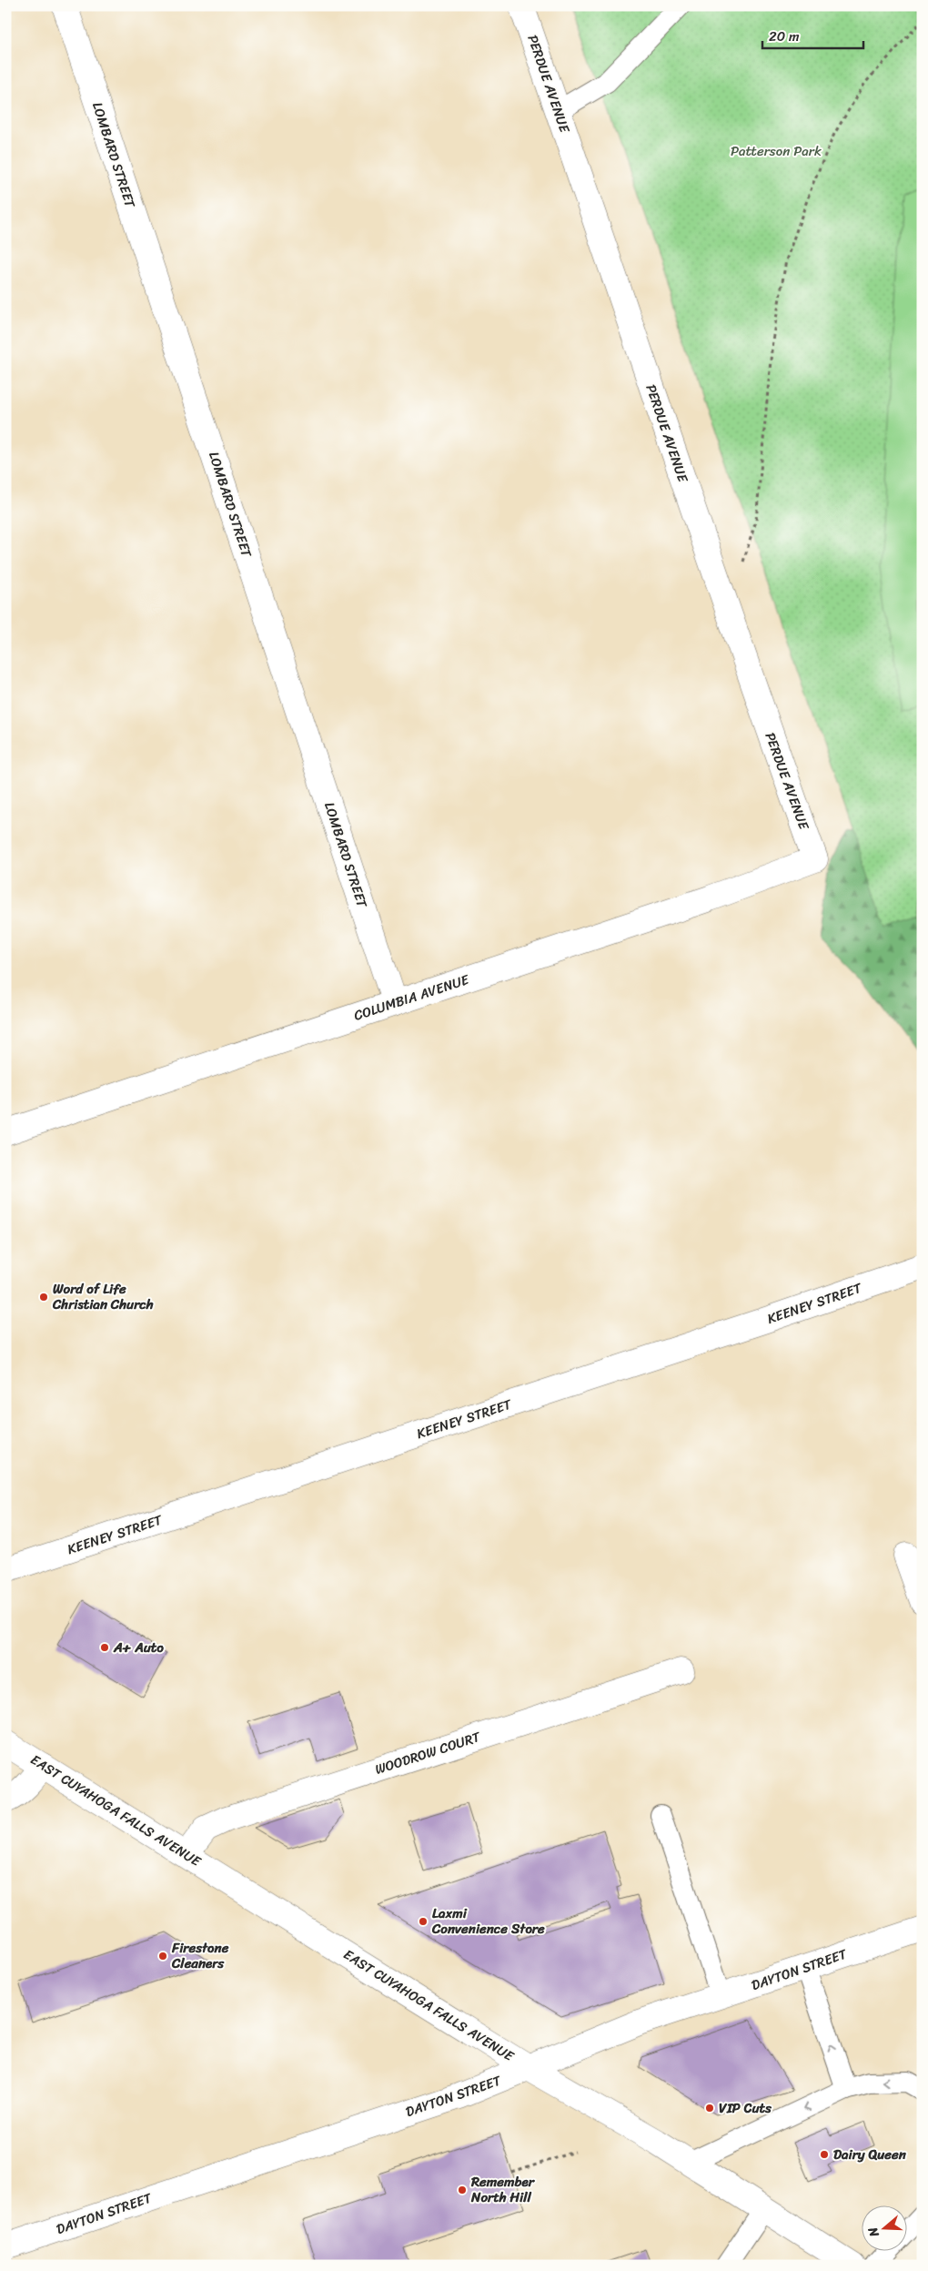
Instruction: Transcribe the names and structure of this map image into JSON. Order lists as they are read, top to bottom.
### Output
{
  "streets": {
    "street": [
      "PERDUE AVENUE",
      "LOMBARD STREET",
      "COLUMBIA AVENUE",
      "KEENEY STREET",
      "WOODROW COURT",
      "EAST CUYAHOGA FALLS AVENUE",
      "DAYTON STREET"
    ]
  },
  "crossings": [
    ["PERDUE AVENUE", "COLUMBIA AVENUE"],
    ["LOMBARD STREET", "COLUMBIA AVENUE"],
    ["WOODROW COURT", "EAST CUYAHOGA FALLS AVENUE"],
    ["EAST CUYAHOGA FALLS AVENUE", "DAYTON STREET"]
  ],
  "parks": ["Patterson Park"],
  "places": [
    "Word of Life Christian Church",
    "A+ Auto",
    "Laxmi Convenience Store",
    "Firestone Cleaners",
    "VIP Cuts",
    "Dairy Queen",
    "Remember North Hill"
  ],
  "scale_bar": "20 m",
  "north": "left"
}
